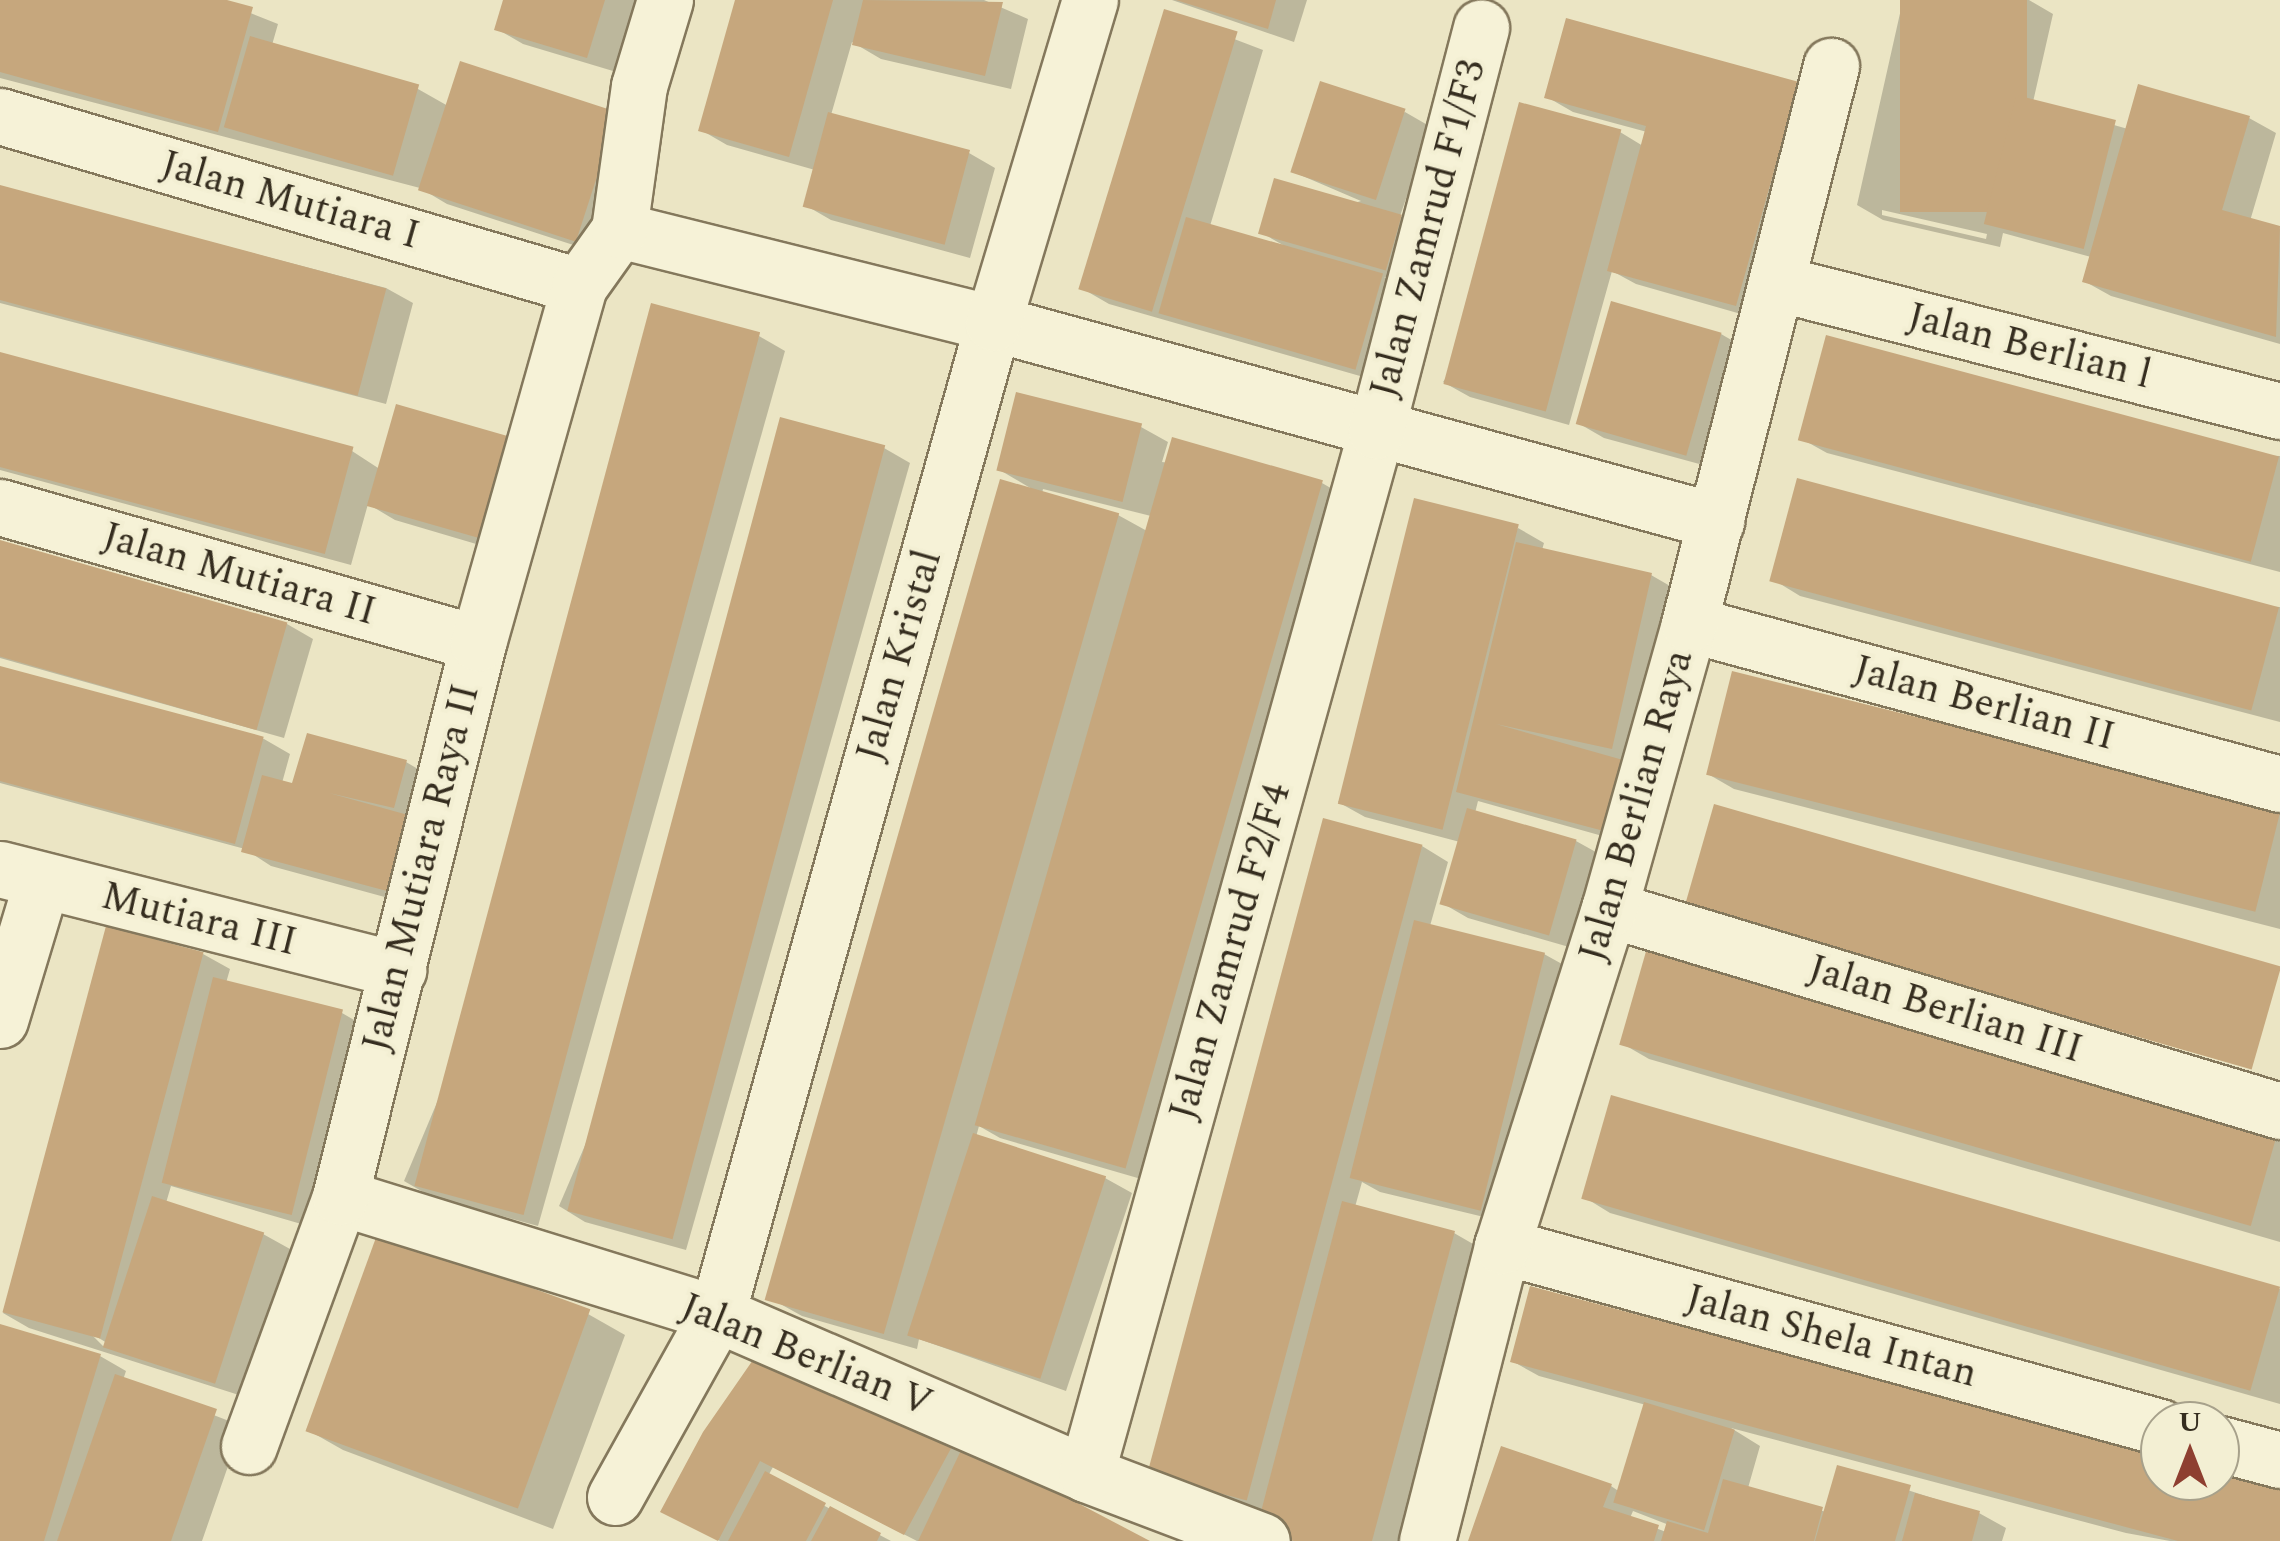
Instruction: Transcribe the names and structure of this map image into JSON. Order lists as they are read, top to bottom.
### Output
{
  "streets": {
    "street": [
      "Jalan Mutiara I",
      "Jalan Zamrud F1/F3",
      "Jalan Berlian l",
      "Jalan Mutiara II",
      "Jalan Kristal",
      "Jalan Berlian II",
      "Jalan Berlian Raya",
      "Jalan Mutiara Raya II",
      "Mutiara III",
      "Jalan Zamrud F2/F4",
      "Jalan Berlian III",
      "Jalan Shela Intan",
      "Jalan Berlian V"
    ]
  },
  "crossings": [
    ["Jalan Mutiara I", "Jalan Mutiara Raya II"],
    ["Jalan Zamrud F1/F3", "Jalan Zamrud F2/F4"],
    ["Jalan Berlian l", "Jalan Berlian Raya"],
    ["Jalan Mutiara II", "Jalan Mutiara Raya II"],
    ["Jalan Kristal", "Jalan Berlian V"],
    ["Jalan Berlian II", "Jalan Berlian Raya"],
    ["Jalan Berlian Raya", "Jalan Berlian III"],
    ["Jalan Berlian Raya", "Jalan Shela Intan"],
    ["Jalan Mutiara Raya II", "Mutiara III"],
    ["Jalan Mutiara Raya II", "Jalan Berlian V"],
    ["Jalan Zamrud F2/F4", "Jalan Berlian V"]
  ],
  "north": "top"
}
